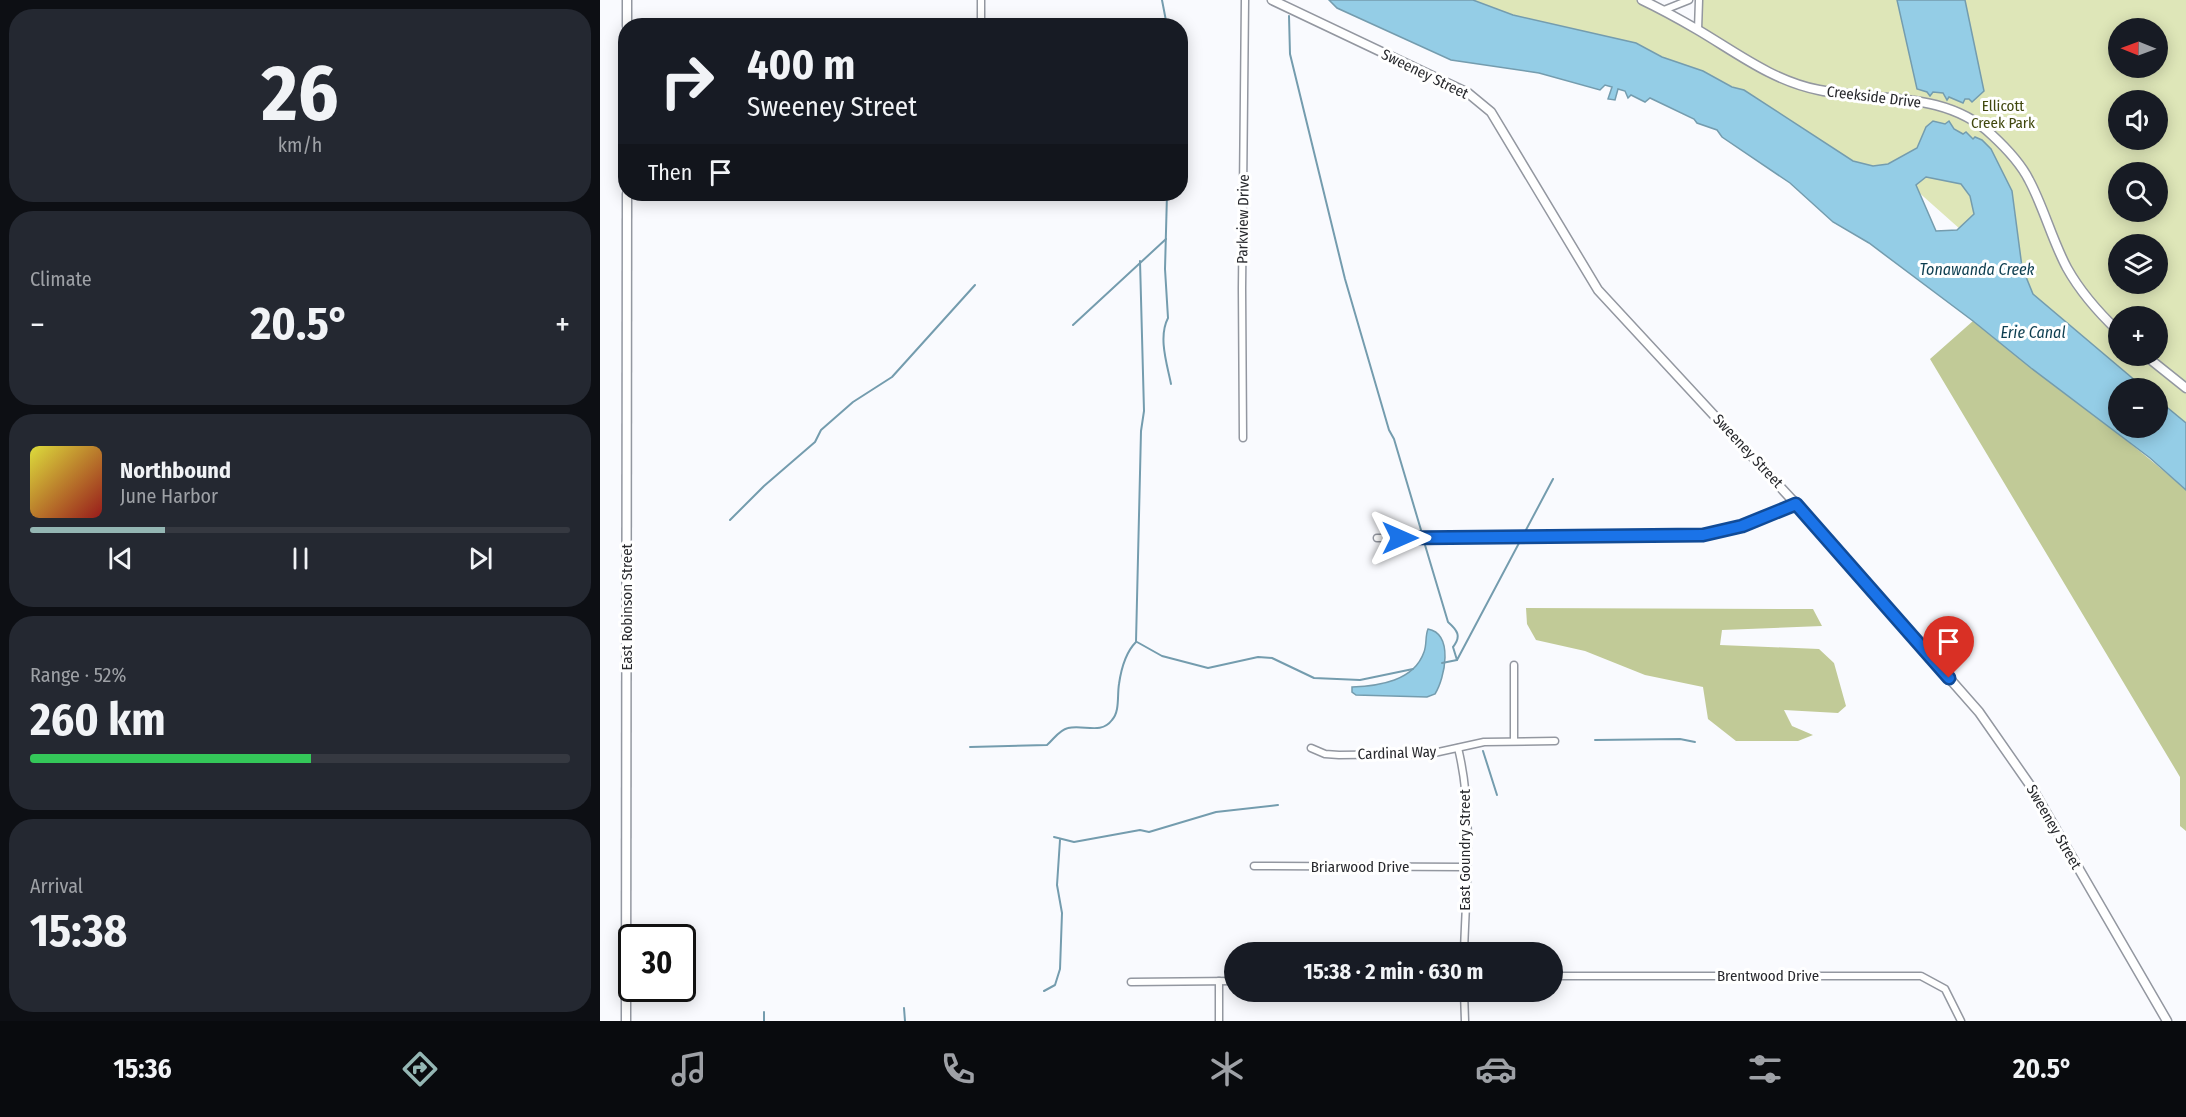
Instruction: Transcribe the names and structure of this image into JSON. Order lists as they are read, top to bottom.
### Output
{
  "streets": {
    "street": [
      "Sweeney Street",
      "Creekside Drive",
      "Parkview Drive",
      "East Robinson Street",
      "Cardinal Way",
      "East Goundry Street",
      "Briarwood Drive",
      "Brentwood Drive"
    ]
  },
  "crossings": [
    ["Cardinal Way", "East Goundry Street"],
    ["East Goundry Street", "Briarwood Drive"]
  ],
  "water": ["Tonawanda Creek", "Erie Canal"],
  "parks": ["Ellicott Creek Park"],
  "north": "left",
  "page": {
    "tile": [
      ["26", "km/h"],
      "Climate",
      ["Range · 52%", "260 km"],
      ["Arrival", "15:38"]
    ],
    "map_buttons": ["+", "−"],
    "turn": ["400 m", "Sweeney Street"],
    "then": "Then",
    "heat": ["−", "20.5°", "+"],
    "song": ["Northbound", "June Harbor"],
    "limit": "30",
    "trip": "15:38 · 2 min · 630 m",
    "tabs": ["15:36", "20.5°"]
  }
}
